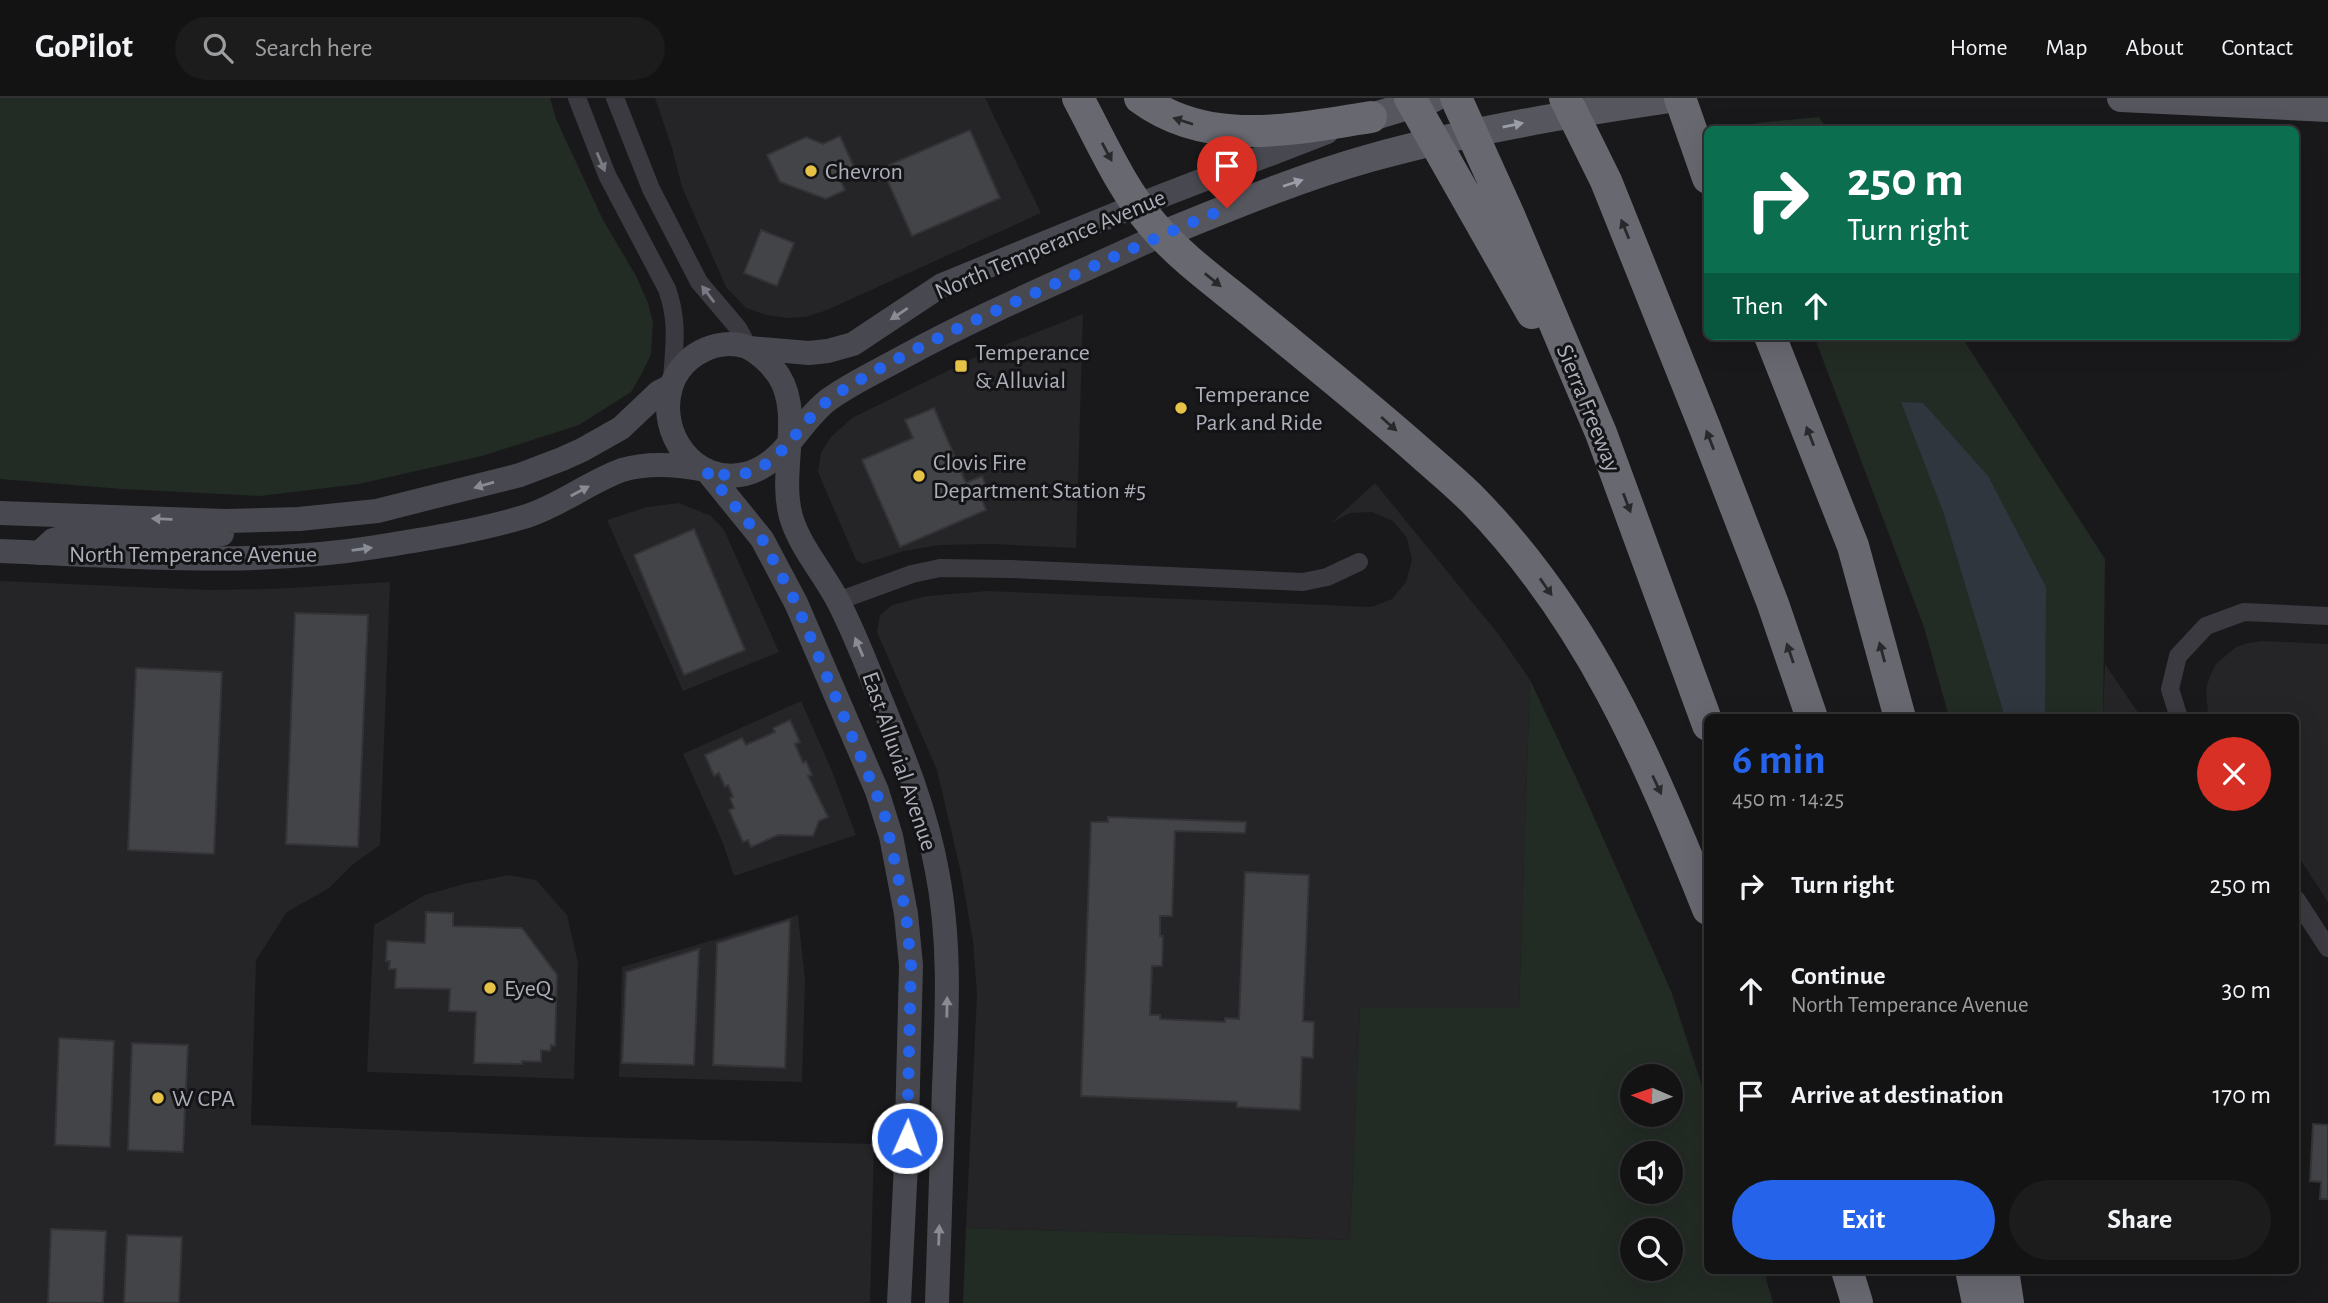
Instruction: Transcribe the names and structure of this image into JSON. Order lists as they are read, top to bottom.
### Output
{
  "streets": {
    "highway": ["Sierra Freeway"],
    "main road": ["North Temperance Avenue", "East Alluvial Avenue"]
  },
  "crossings": [
    ["North Temperance Avenue", "East Alluvial Avenue"]
  ],
  "places": {
    "other": [
      "Chevron",
      "Temperance Park and Ride",
      "Clovis Fire Department Station #5",
      "EyeQ",
      "W CPA"
    ],
    "transit": ["Temperance & Alluvial"]
  },
  "north": "left",
  "page": {
    "header": "GoPilot",
    "search": "Search here",
    "nav": [
      "Home",
      "Map",
      "About",
      "Contact"
    ],
    "turn": ["250 m", "Turn right"],
    "then": "Then",
    "heading": ["6 min", "450 m · 14:25"],
    "list": [
      {
        "name": "Turn right",
        "value": "250 m"
      },
      {
        "name": "Continue",
        "note": "North Temperance Avenue",
        "value": "30 m"
      },
      {
        "name": "Arrive at destination",
        "value": "170 m"
      }
    ],
    "buttons": ["Exit", "Share"]
  }
}
